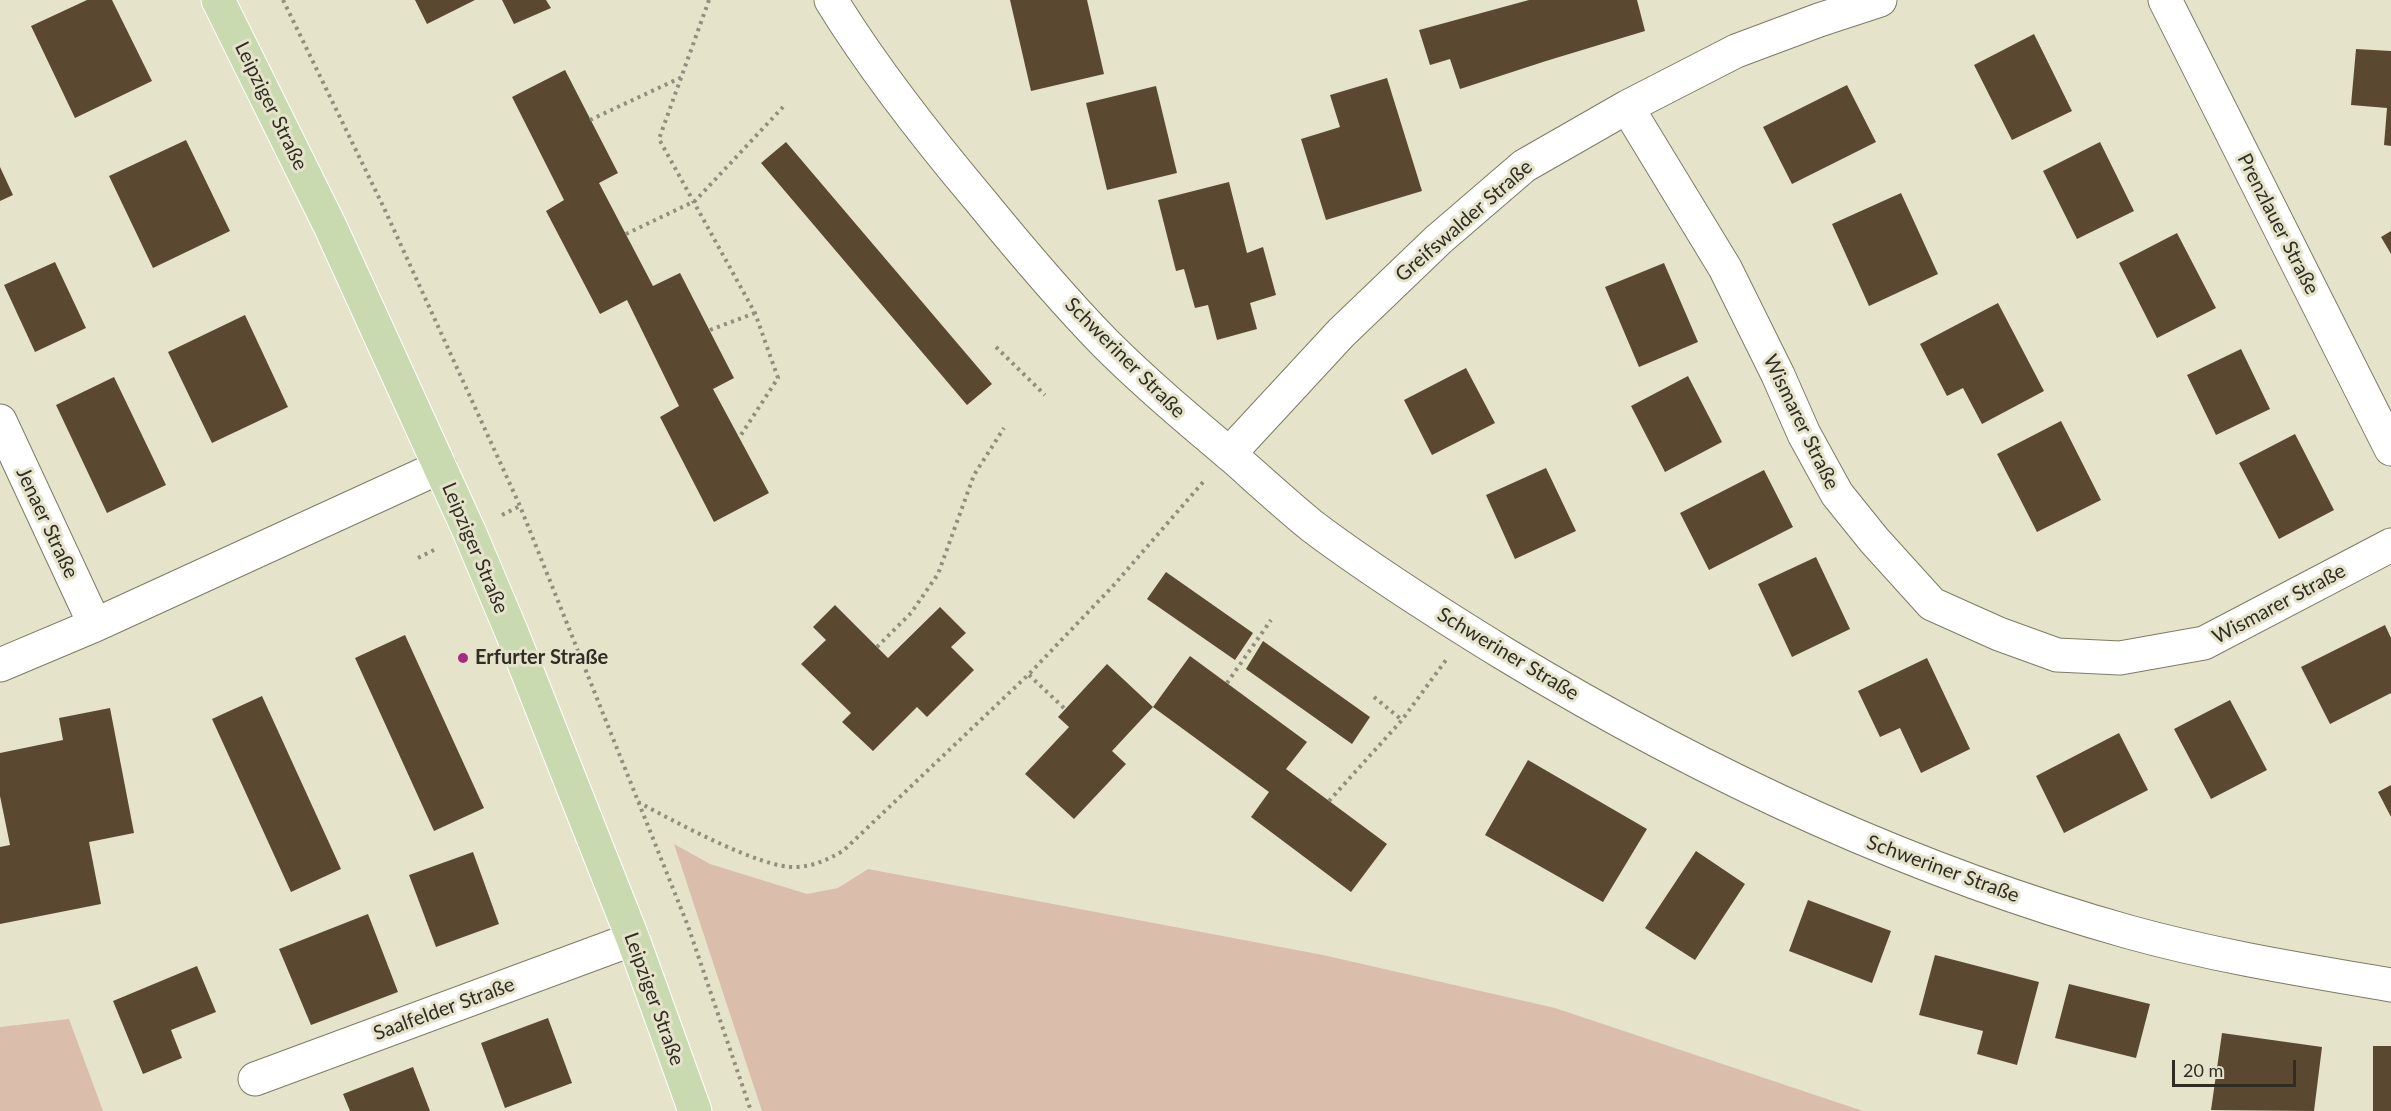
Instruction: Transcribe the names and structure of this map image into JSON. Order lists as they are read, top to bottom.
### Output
{
  "streets": {
    "main road": ["Leipziger Straße"],
    "street": [
      "Greifswalder Straße",
      "Prenzlauer Straße",
      "Schweriner Straße",
      "Wismarer Straße",
      "Jenaer Straße",
      "Saalfelder Straße"
    ]
  },
  "crossings": [
    ["Leipziger Straße", "Saalfelder Straße"],
    ["Greifswalder Straße", "Schweriner Straße"],
    ["Greifswalder Straße", "Wismarer Straße"]
  ],
  "places": ["Erfurter Straße"],
  "scale_bar": "20 m"
}
